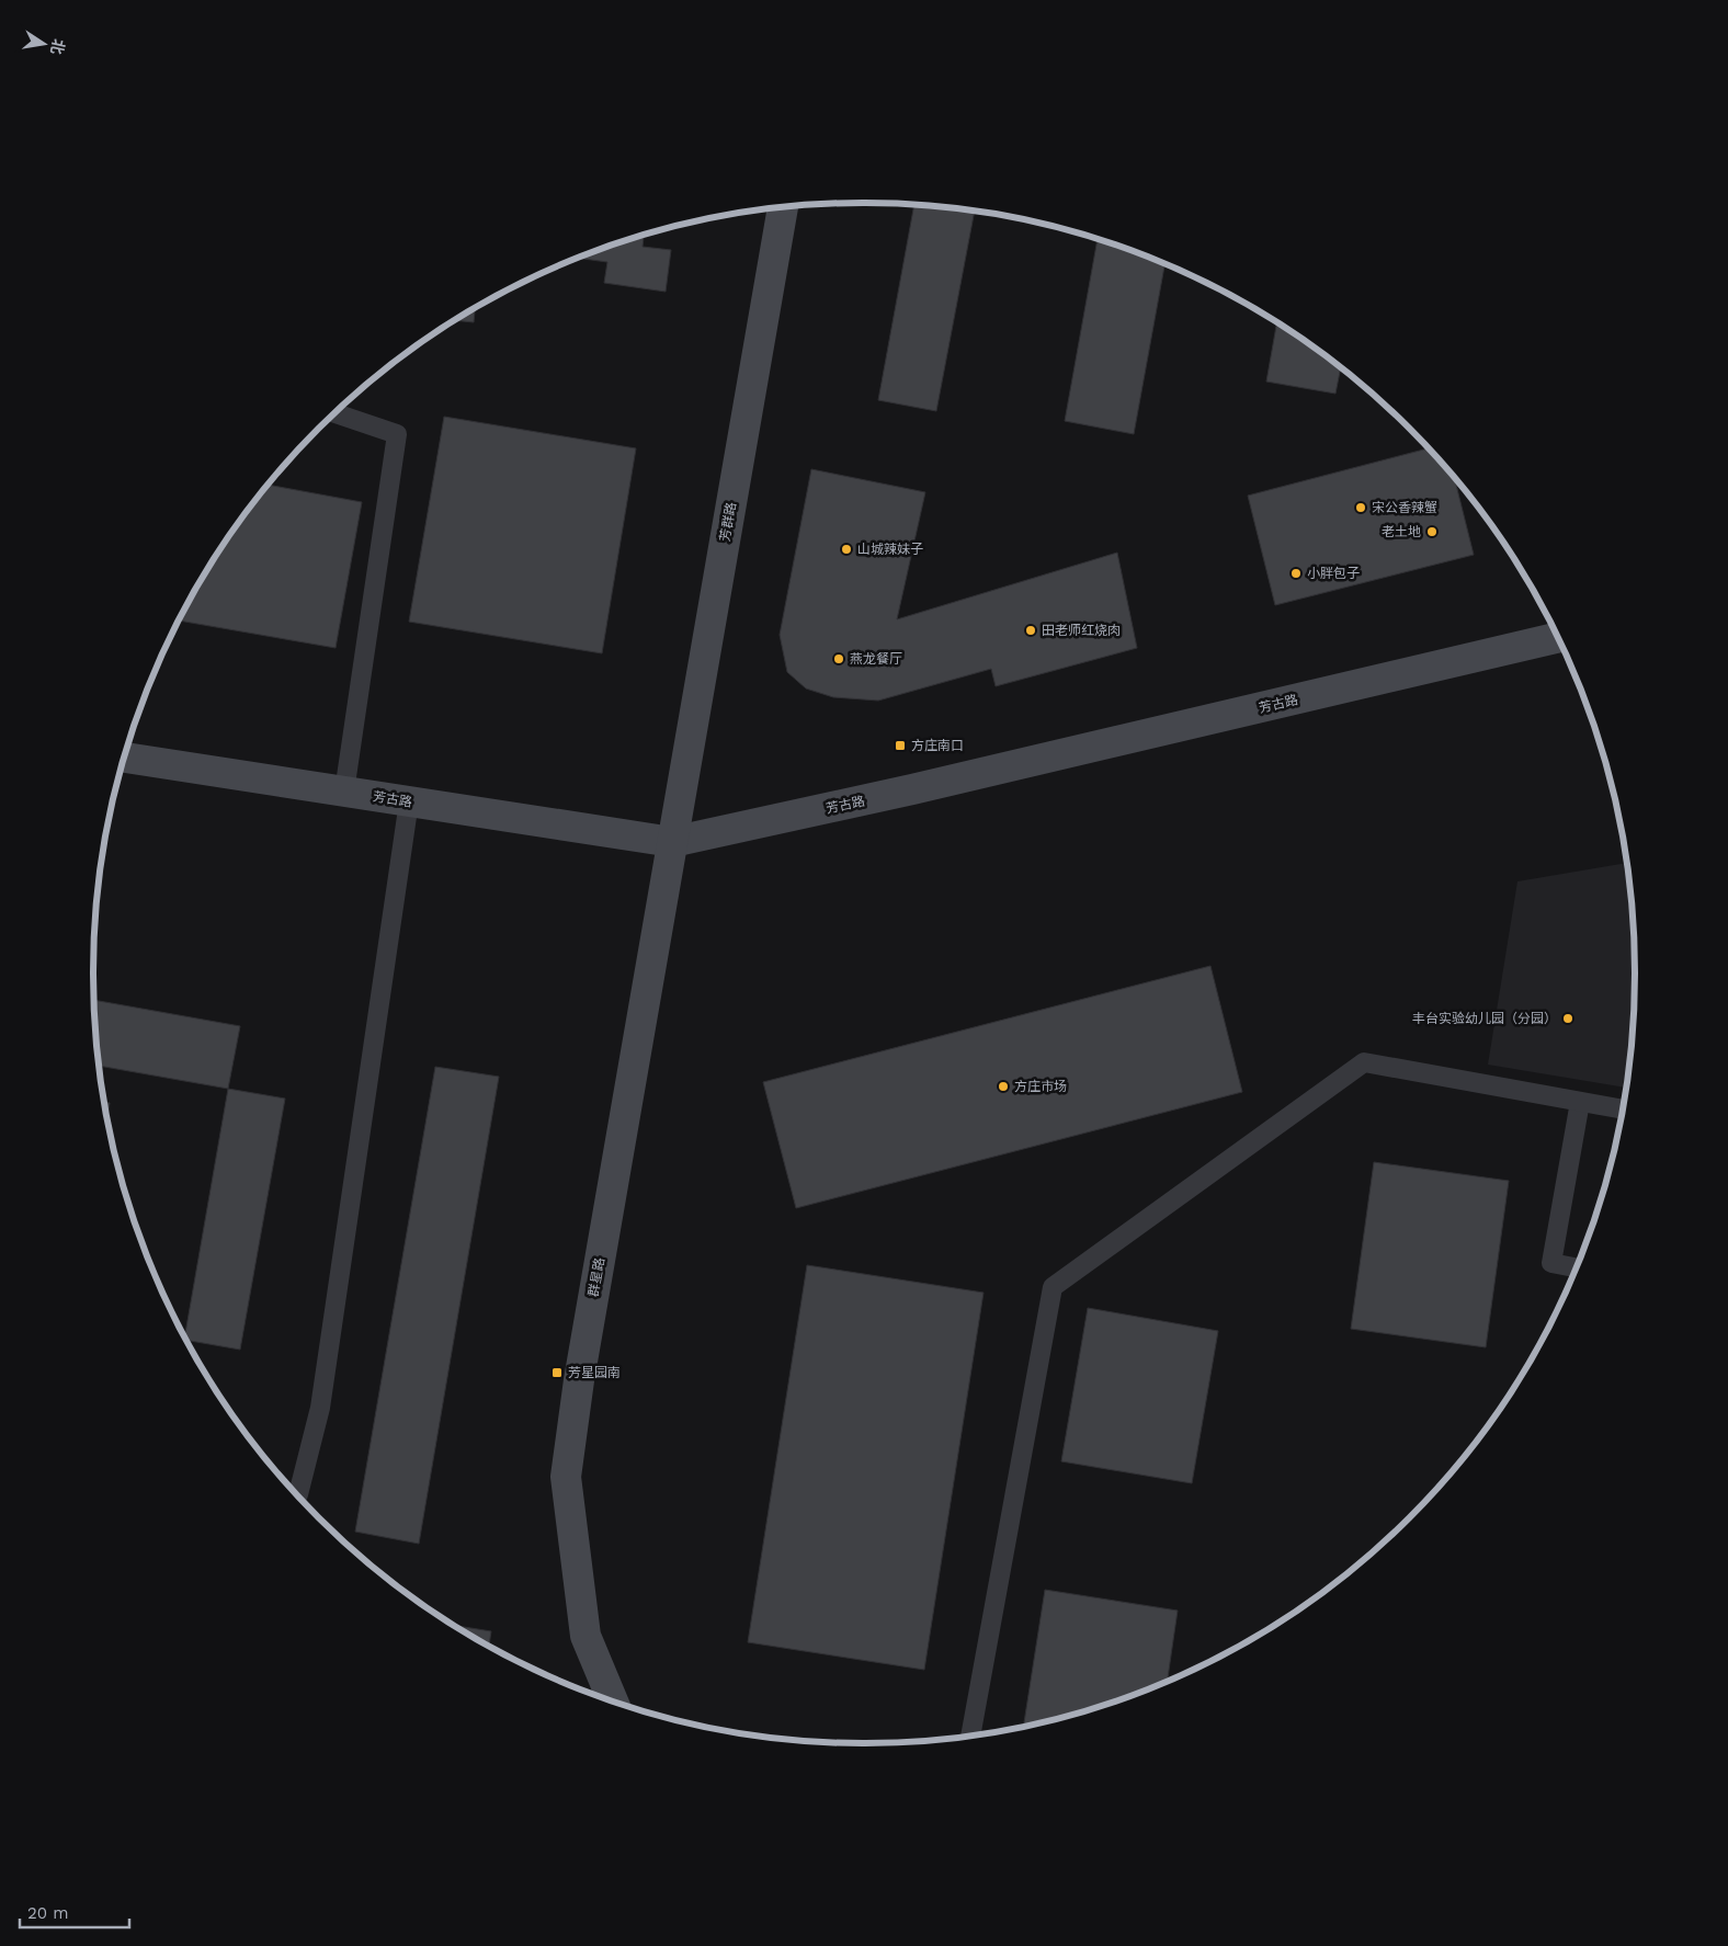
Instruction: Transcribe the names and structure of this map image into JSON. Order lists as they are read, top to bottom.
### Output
{
  "streets": {
    "street": ["芳群路", "芳古路", "群星路"]
  },
  "crossings": [
    ["芳群路", "芳古路"],
    ["芳群路", "群星路"],
    ["芳古路", "群星路"]
  ],
  "places": {
    "other": [
      "宋公香辣蟹",
      "老土地",
      "山城辣妹子",
      "小胖包子",
      "田老师红烧肉",
      "燕龙餐厅",
      "丰台实验幼儿园（分园）",
      "方庄市场"
    ],
    "transit": ["方庄南口", "芳星园南"]
  },
  "scale_bar": "20 m",
  "north": "right"
}
